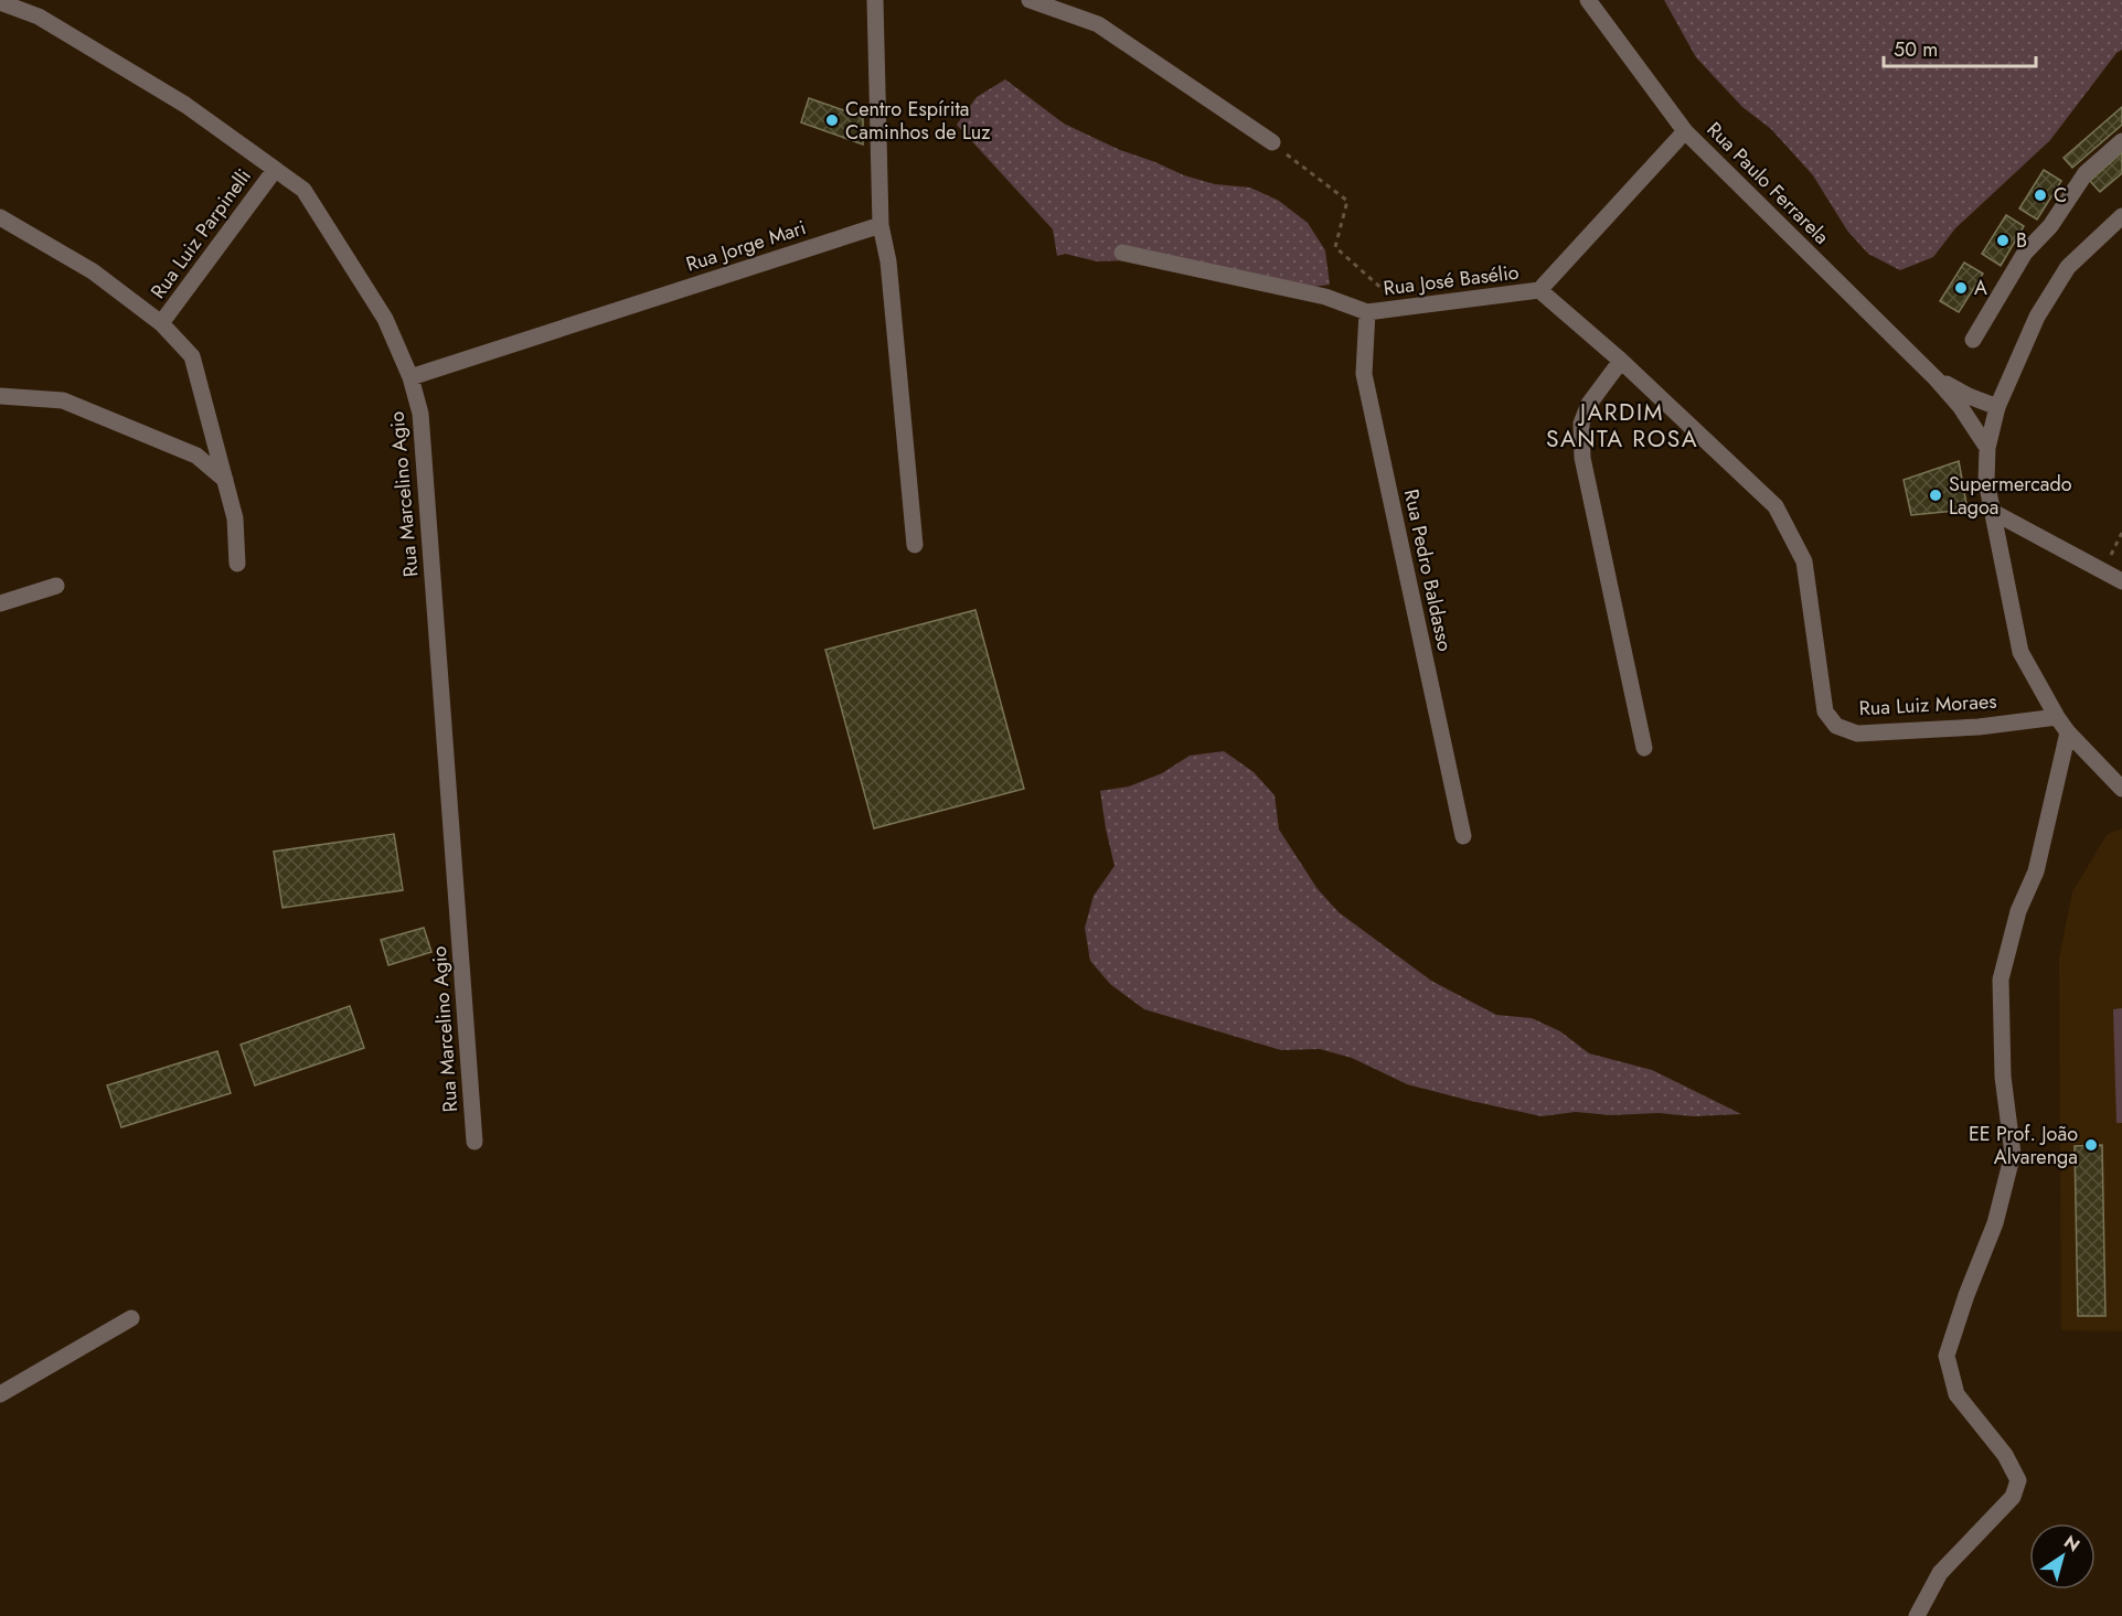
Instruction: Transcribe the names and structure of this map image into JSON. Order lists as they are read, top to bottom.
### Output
{
  "streets": {
    "street": [
      "Rua Paulo Ferrarela",
      "Rua Luiz Parpinelli",
      "Rua Jorge Mari",
      "Rua José Basélio",
      "Rua Marcelino Agio",
      "Rua Pedro Baldasso",
      "Rua Luiz Moraes"
    ]
  },
  "crossings": [
    ["Rua Paulo Ferrarela", "Rua José Basélio"],
    ["Rua Luiz Parpinelli", "Rua Marcelino Agio"],
    ["Rua Jorge Mari", "Rua Marcelino Agio"],
    ["Rua José Basélio", "Rua Pedro Baldasso"],
    ["Rua José Basélio", "Rua Luiz Moraes"]
  ],
  "districts": ["JARDIM SANTA ROSA"],
  "places": [
    "Centro Espírita Caminhos de Luz",
    "C",
    "B",
    "A",
    "Supermercado Lagoa",
    "EE Prof. João Alvarenga"
  ],
  "scale_bar": "50 m",
  "north": "top right"
}
